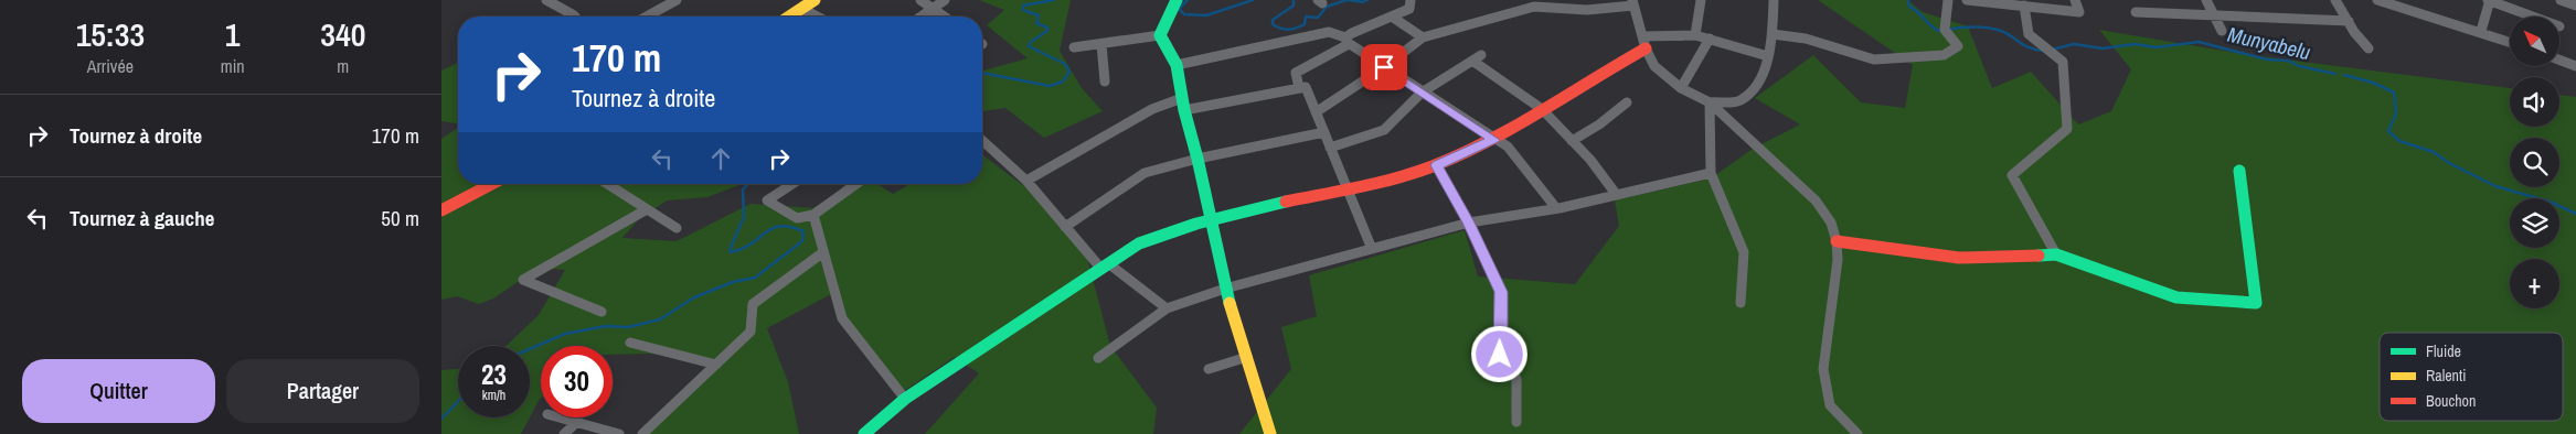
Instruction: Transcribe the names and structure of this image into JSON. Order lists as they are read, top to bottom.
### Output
{
  "water": ["Munyabelu"],
  "legend": ["Fluide", "Ralenti", "Bouchon"],
  "north": "top left",
  "page": {
    "eta": [
      "15:33",
      "Arrivée",
      "1",
      "min",
      "340",
      "m"
    ],
    "map_buttons": "+",
    "turn": ["170 m", "Tournez à droite"],
    "list": [
      {
        "name": "Tournez à droite",
        "value": "170 m"
      },
      {
        "name": "Tournez à gauche",
        "value": "50 m"
      }
    ],
    "speed": "23 km/h",
    "limit": "30",
    "buttons": ["Quitter", "Partager"]
  }
}
